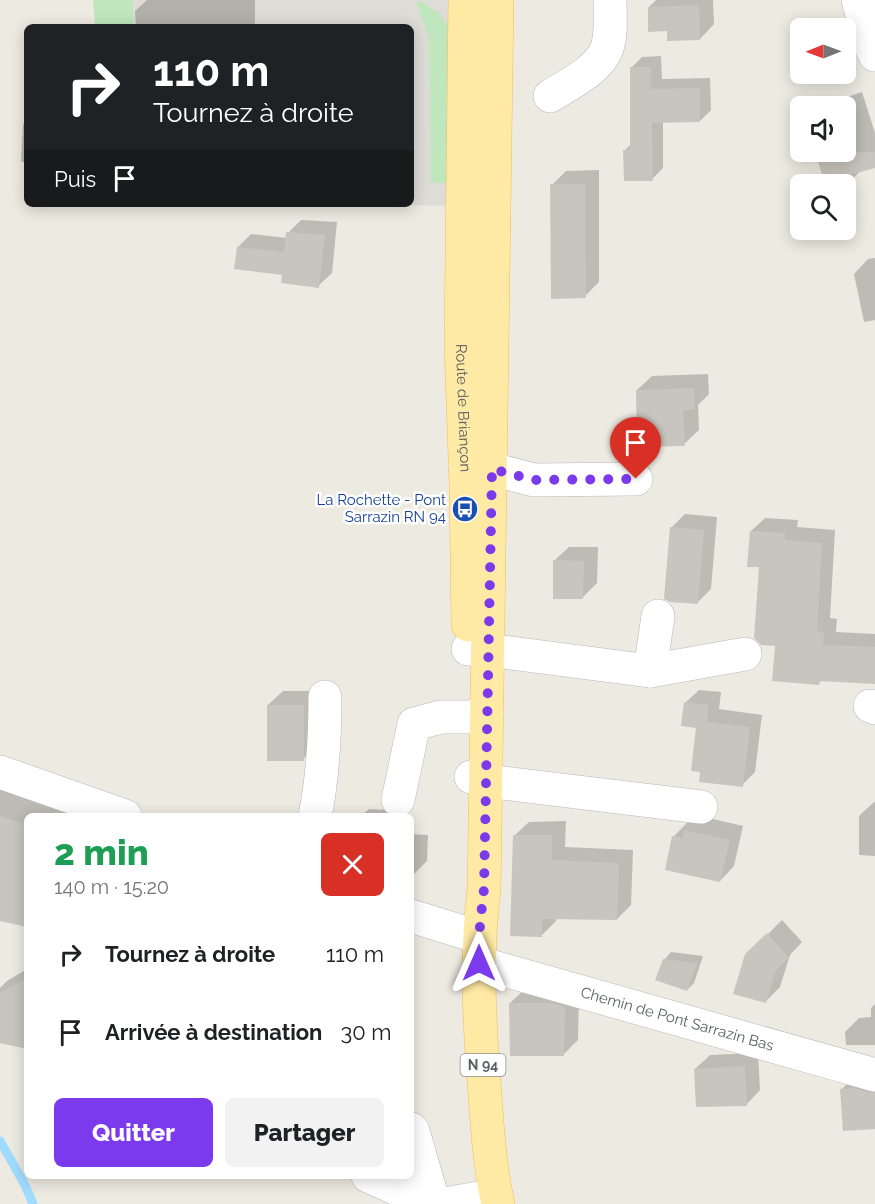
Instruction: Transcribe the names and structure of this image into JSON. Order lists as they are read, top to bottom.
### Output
{
  "streets": {
    "main road": ["Route de Briançon", "N 94"],
    "street": ["Chemin de Pont Sarrazin Bas"]
  },
  "crossings": [
    ["Route de Briançon", "Chemin de Pont Sarrazin Bas"]
  ],
  "places": {
    "bus stop": ["La Rochette - Pont Sarrazin RN 94"]
  },
  "north": "left",
  "page": {
    "turn": ["110 m", "Tournez à droite"],
    "then": "Puis",
    "heading": ["2 min", "140 m · 15:20"],
    "list": [
      {
        "name": "Tournez à droite",
        "value": "110 m"
      },
      {
        "name": "Arrivée à destination",
        "value": "30 m"
      }
    ],
    "buttons": ["Quitter", "Partager"]
  }
}
